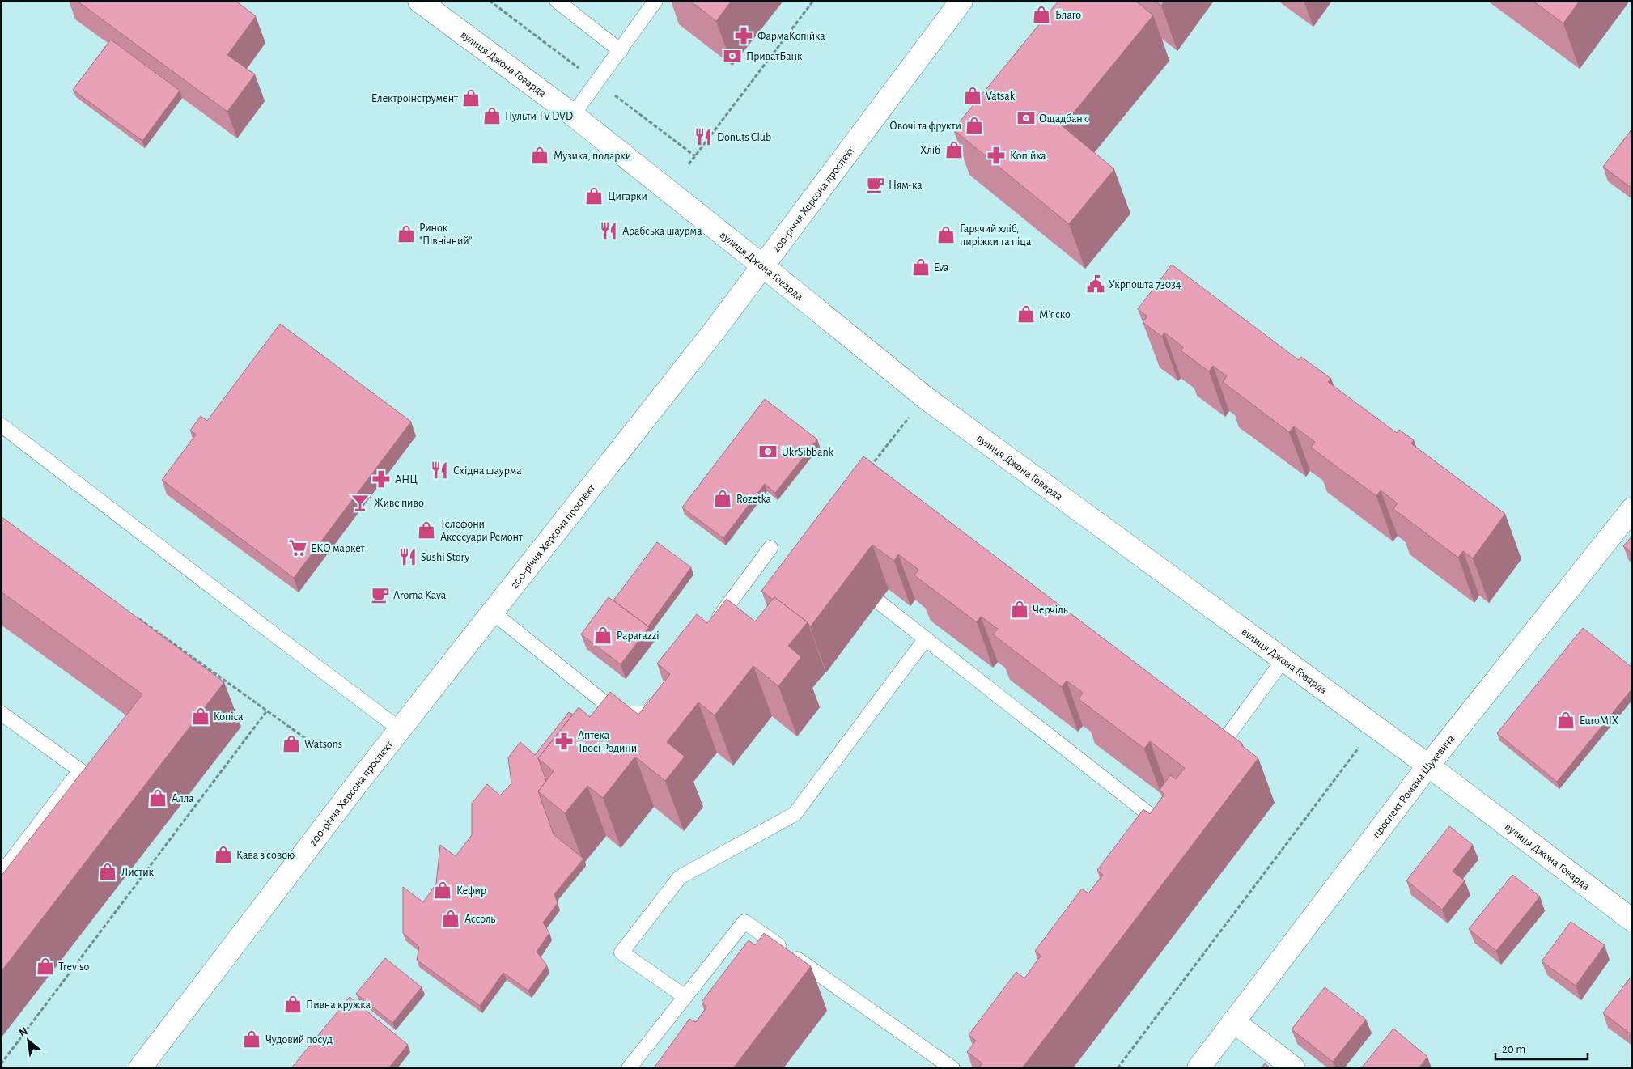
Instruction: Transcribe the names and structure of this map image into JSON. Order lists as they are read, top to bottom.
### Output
{
  "streets": {
    "street": ["вулиця Джона Говарда", "200-річчя Херсона проспект", "проспект Романа Шухевича"]
  },
  "crossings": [
    ["вулиця Джона Говарда", "200-річчя Херсона проспект"],
    ["вулиця Джона Говарда", "проспект Романа Шухевича"]
  ],
  "places": {
    "shop": [
      "Благо",
      "Vatsak",
      "Електроінструмент",
      "Пульти TV DVD",
      "Овочі та фрукти",
      "Хліб",
      "Музика, подарки",
      "Цигарки",
      "Ринок \"Північний\"",
      "Гарячий хліб, пиріжки та піца",
      "Eva",
      "М'яско",
      "Rozetka",
      "Телефони Аксесуари Ремонт",
      "Черчіль",
      "Paparazzi",
      "Konica",
      "EuroMIX",
      "Watsons",
      "Алла",
      "Кава з совою",
      "Листик",
      "Кефир",
      "Ассоль",
      "Treviso",
      "Пивна кружка",
      "Чудовий посуд"
    ],
    "pharmacy": [
      "ФармаКопійка",
      "Копійка",
      "АНЦ",
      "Аптека Твоєї Родини"
    ],
    "bank": ["ПриватБанк", "Ощадбанк", "UkrSibbank"],
    "restaurant": [
      "Donuts Club",
      "Арабська шаурма",
      "Східна шаурма",
      "Sushi Story"
    ],
    "cafe": ["Ням-ка", "Aroma Kava"],
    "public building": ["Укрпошта 73034"],
    "bar": ["Живе пиво"],
    "supermarket": ["ЕКО маркет"]
  },
  "scale_bar": "20 m",
  "north": "top left"
}
